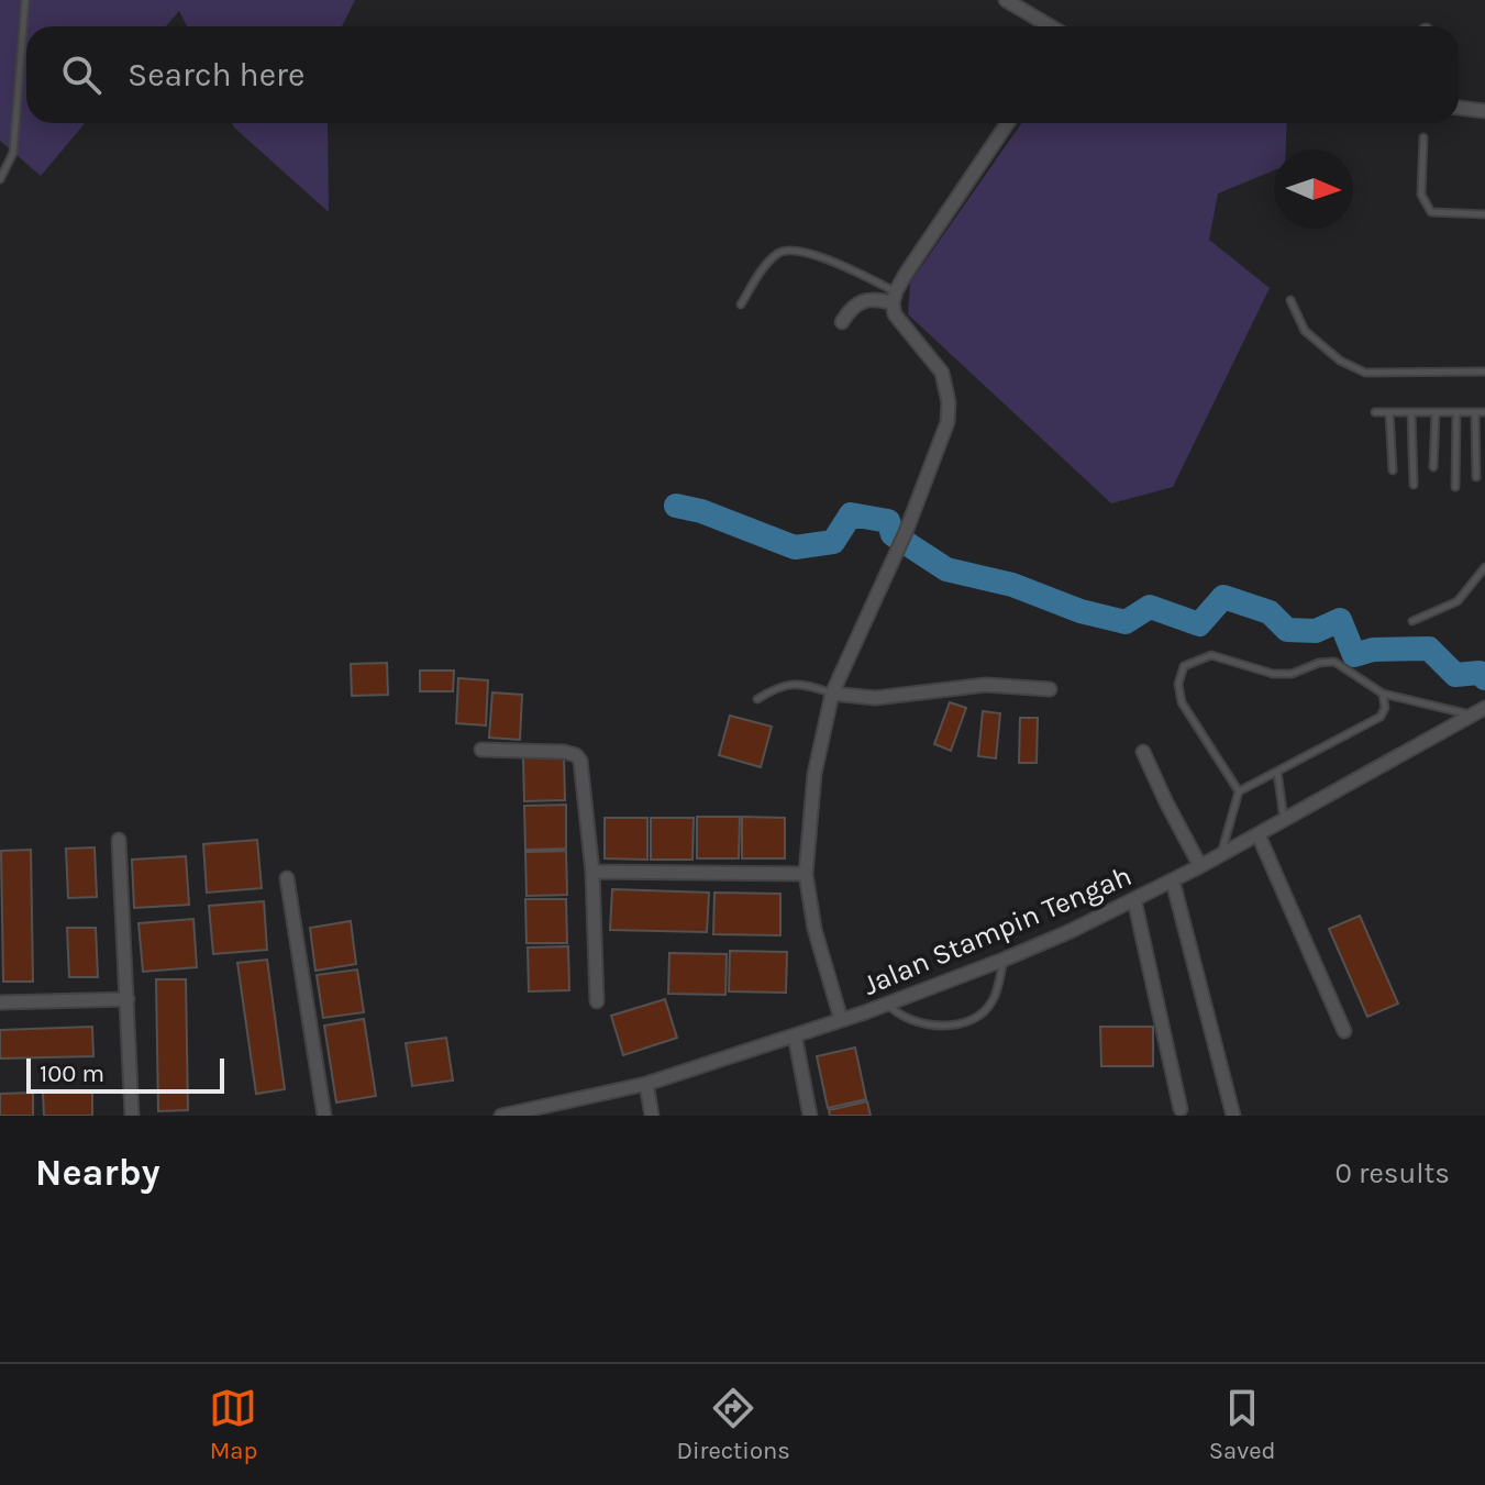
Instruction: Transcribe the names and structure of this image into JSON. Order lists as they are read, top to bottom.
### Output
{
  "streets": {
    "street": ["Jalan Stampin Tengah"]
  },
  "scale_bar": "100 m",
  "north": "right",
  "page": {
    "search": "Search here",
    "scale": "100 m",
    "heading": ["Nearby", "0 results"],
    "nav": ["Map", "Directions", "Saved"]
  }
}
